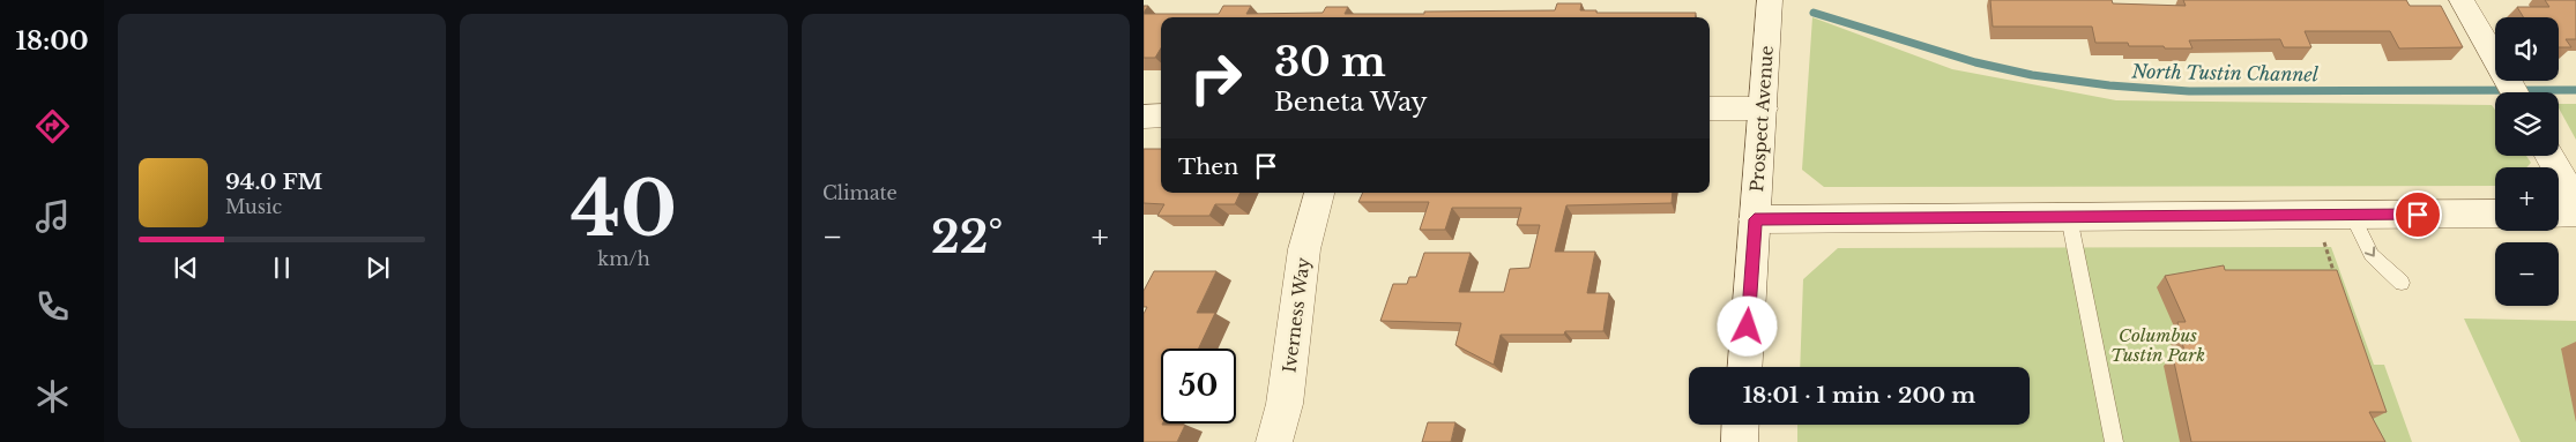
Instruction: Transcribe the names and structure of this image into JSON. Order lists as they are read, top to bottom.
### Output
{
  "streets": {
    "street": ["Prospect Avenue", "Iverness Way"]
  },
  "water": ["North Tustin Channel"],
  "parks": ["Columbus Tustin Park"],
  "page": {
    "tabs": "18:00",
    "tile": [
      ["40", "km/h"],
      "Climate"
    ],
    "map_buttons": ["+", "−"],
    "turn": ["30 m", "Beneta Way"],
    "then": "Then",
    "song": ["94.0 FM", "Music"],
    "heat": ["−", "22°", "+"],
    "limit": "50",
    "trip": "18:01 · 1 min · 200 m"
  }
}
